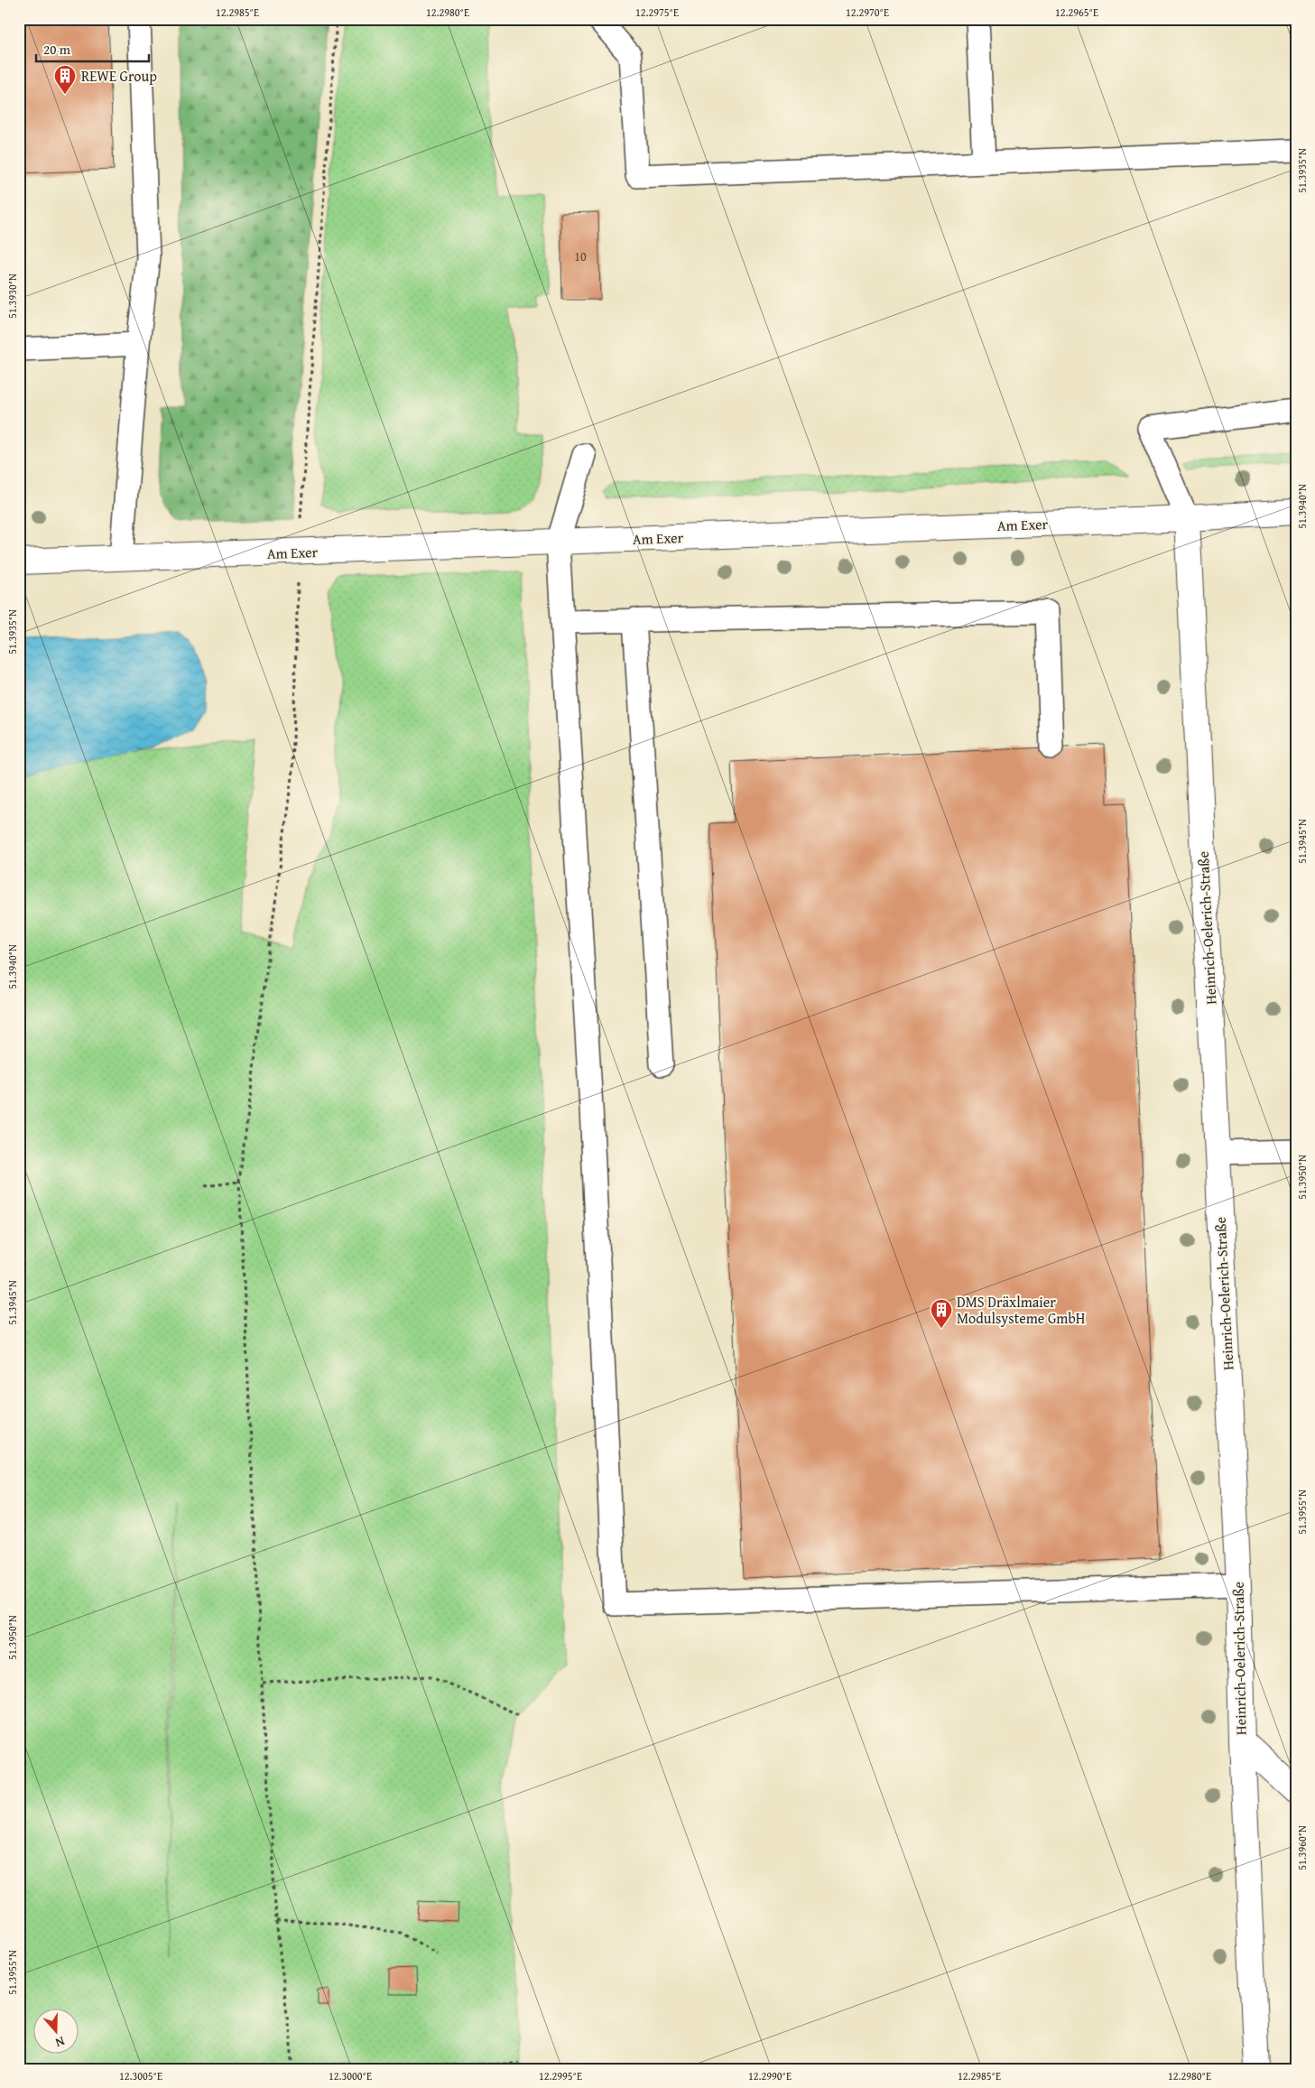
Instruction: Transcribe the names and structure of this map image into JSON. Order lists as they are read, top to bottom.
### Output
{
  "streets": {
    "street": ["Am Exer", "Heinrich-Oelerich-Straße"]
  },
  "crossings": [
    ["Am Exer", "Heinrich-Oelerich-Straße"]
  ],
  "places": {
    "building": ["REWE Group", "DMS Dräxlmaier Modulsysteme GmbH"]
  },
  "house_numbers": ["10"],
  "scale_bar": "20 m",
  "north": "bottom",
  "coordinates": [
    "12.2985°E",
    "12.2980°E",
    "12.2975°E",
    "12.2970°E",
    "12.2965°E",
    "51.3935°N",
    "51.3930°N",
    "51.3940°N",
    "51.3945°N",
    "51.3950°N",
    "51.3955°N",
    "51.3960°N",
    "12.3005°E",
    "12.3000°E",
    "12.2995°E",
    "12.2990°E"
  ]
}
